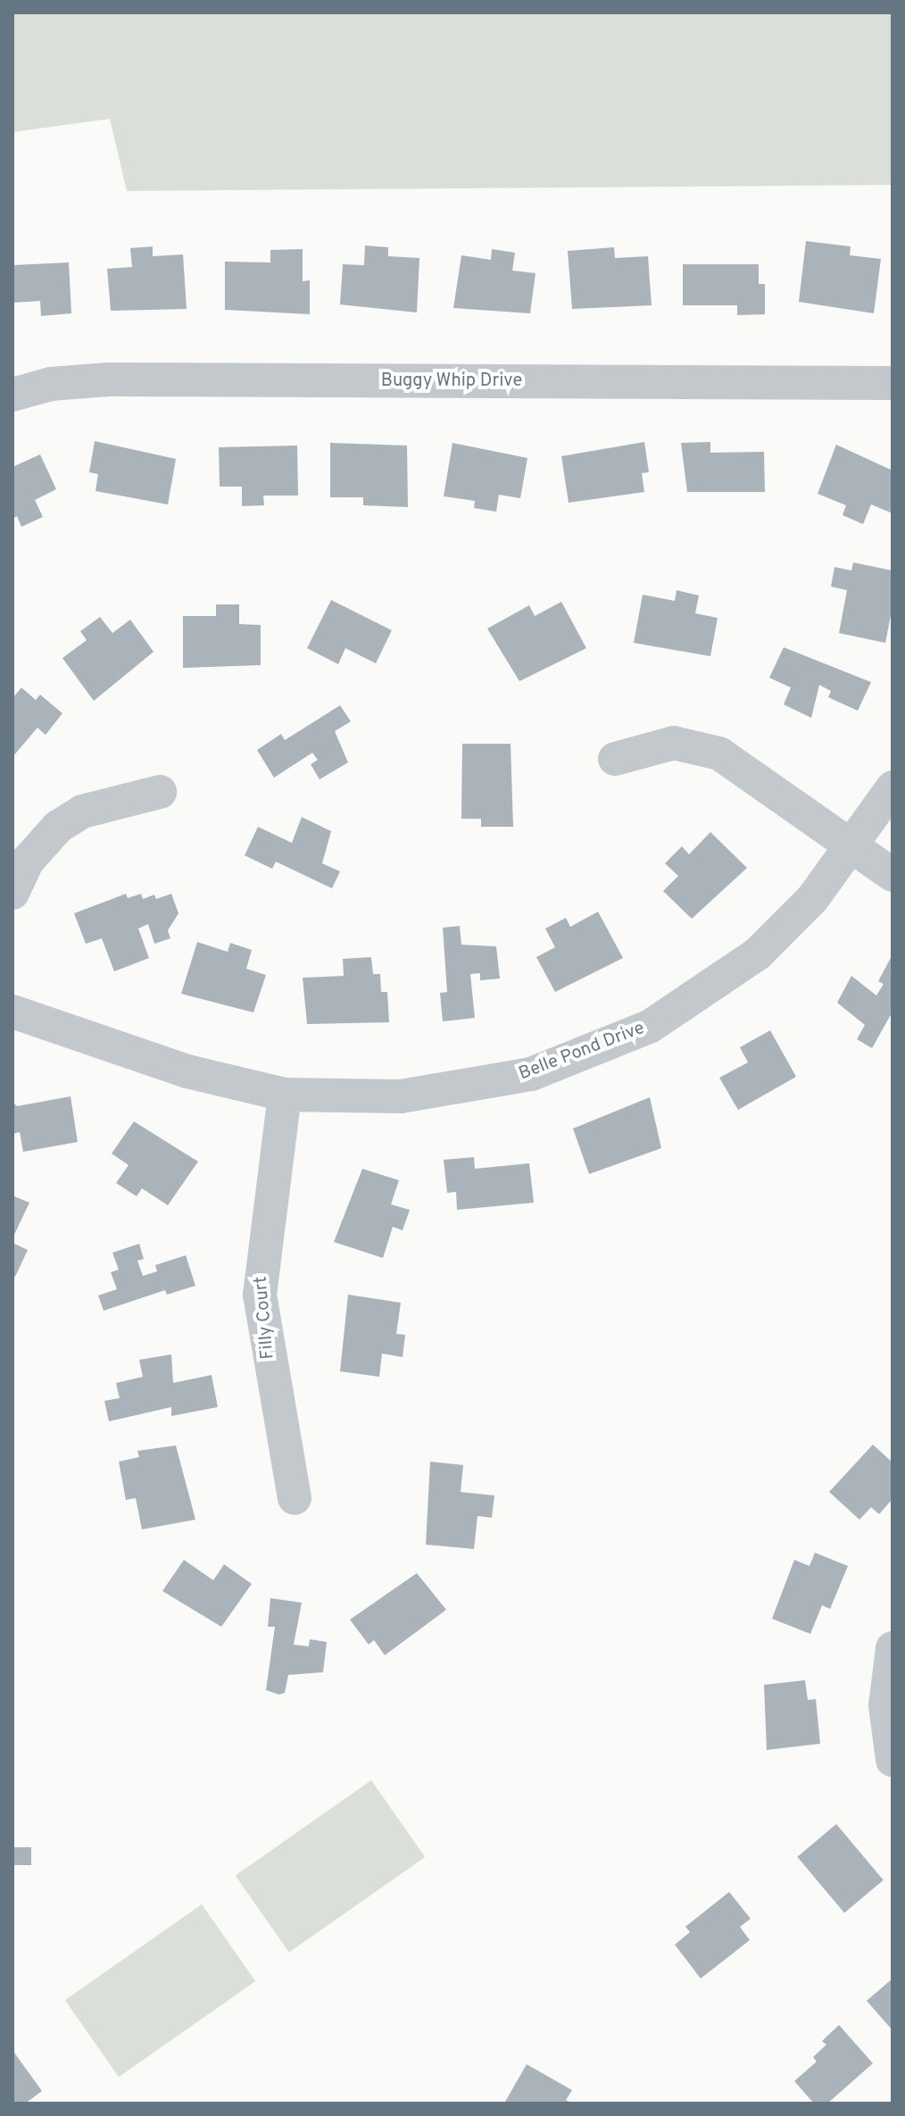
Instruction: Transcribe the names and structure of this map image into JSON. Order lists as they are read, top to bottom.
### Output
{
  "streets": {
    "street": ["Buggy Whip Drive", "Belle Pond Drive", "Filly Court"]
  },
  "crossings": [
    ["Belle Pond Drive", "Filly Court"]
  ]
}
